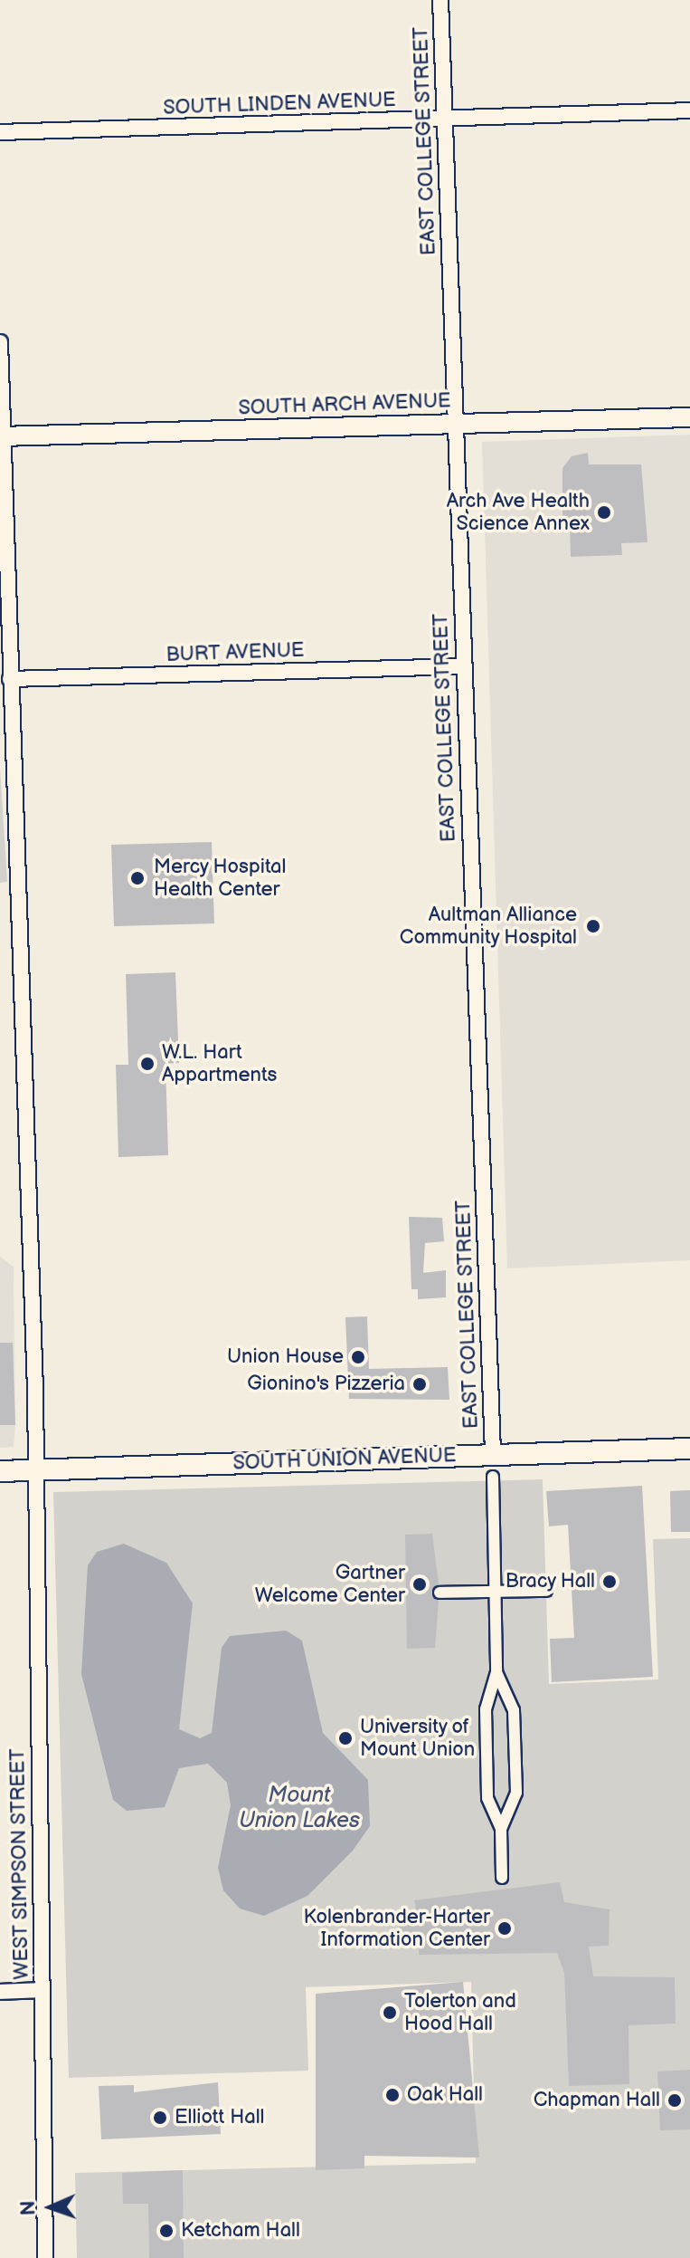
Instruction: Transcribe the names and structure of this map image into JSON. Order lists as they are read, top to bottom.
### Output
{
  "streets": {
    "main road": ["SOUTH UNION AVENUE"],
    "street": [
      "SOUTH LINDEN AVENUE",
      "EAST COLLEGE STREET",
      "SOUTH ARCH AVENUE",
      "BURT AVENUE",
      "WEST SIMPSON STREET"
    ]
  },
  "crossings": [
    ["SOUTH LINDEN AVENUE", "EAST COLLEGE STREET"],
    ["EAST COLLEGE STREET", "SOUTH ARCH AVENUE"],
    ["EAST COLLEGE STREET", "BURT AVENUE"],
    ["EAST COLLEGE STREET", "SOUTH UNION AVENUE"],
    ["SOUTH ARCH AVENUE", "WEST SIMPSON STREET"],
    ["BURT AVENUE", "WEST SIMPSON STREET"],
    ["SOUTH UNION AVENUE", "WEST SIMPSON STREET"]
  ],
  "water": ["Mount Union Lakes"],
  "places": [
    "Arch Ave Health Science Annex",
    "Mercy Hospital Health Center",
    "Aultman Alliance Community Hospital",
    "W.L. Hart Appartments",
    "Union House",
    "Gionino's Pizzeria",
    "Bracy Hall",
    "Gartner Welcome Center",
    "University of Mount Union",
    "Kolenbrander-Harter Information Center",
    "Tolerton and Hood Hall",
    "Oak Hall",
    "Chapman Hall",
    "Elliott Hall",
    "Ketcham Hall"
  ],
  "north": "left"
}
